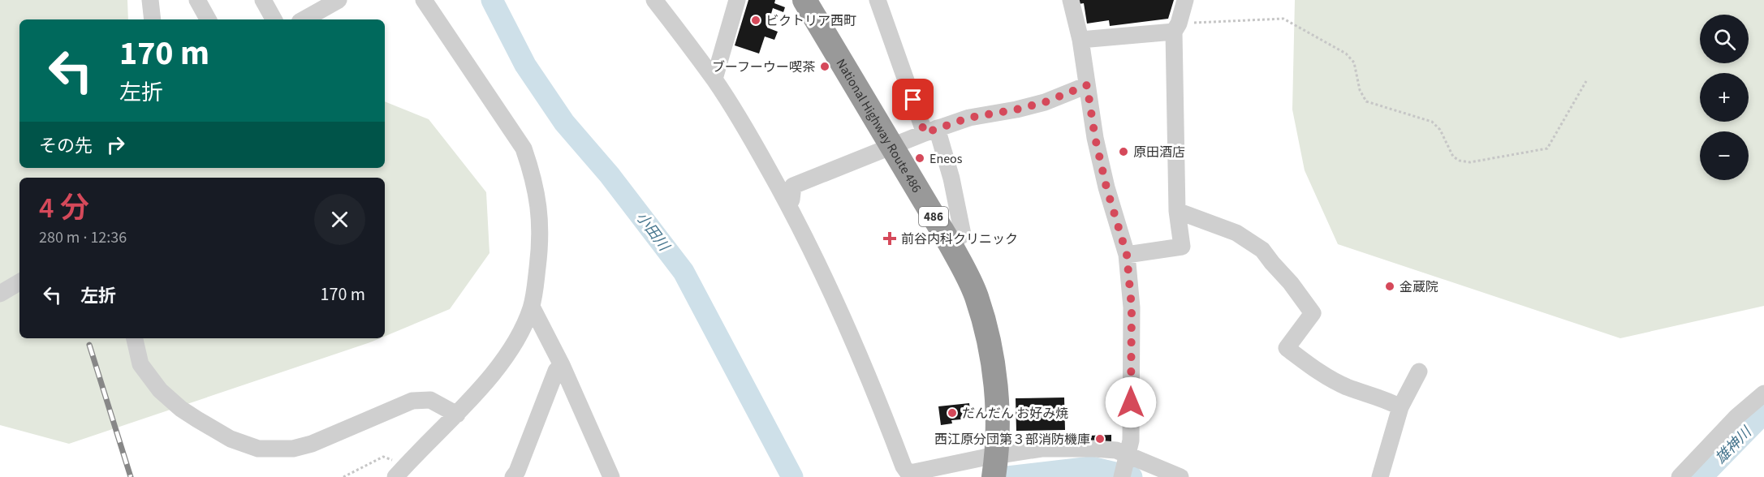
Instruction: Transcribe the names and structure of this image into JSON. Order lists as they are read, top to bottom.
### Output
{
  "streets": {
    "highway": ["National Highway Route 486", "486"]
  },
  "water": ["小田川", "雄神川"],
  "places": {
    "other": [
      "ビクトリア西町",
      "ブーフーウー喫茶",
      "原田酒店",
      "Eneos",
      "金蔵院",
      "だんだん お好み焼",
      "西江原分団第３部消防機庫"
    ],
    "health": ["前谷内科クリニック"]
  },
  "page": {
    "map_buttons": ["+", "−"],
    "turn": ["170 m", "左折"],
    "then": "その先",
    "heading": ["4 分", "280 m · 12:36"],
    "list": [
      {
        "name": "左折",
        "value": "170 m"
      }
    ]
  }
}
